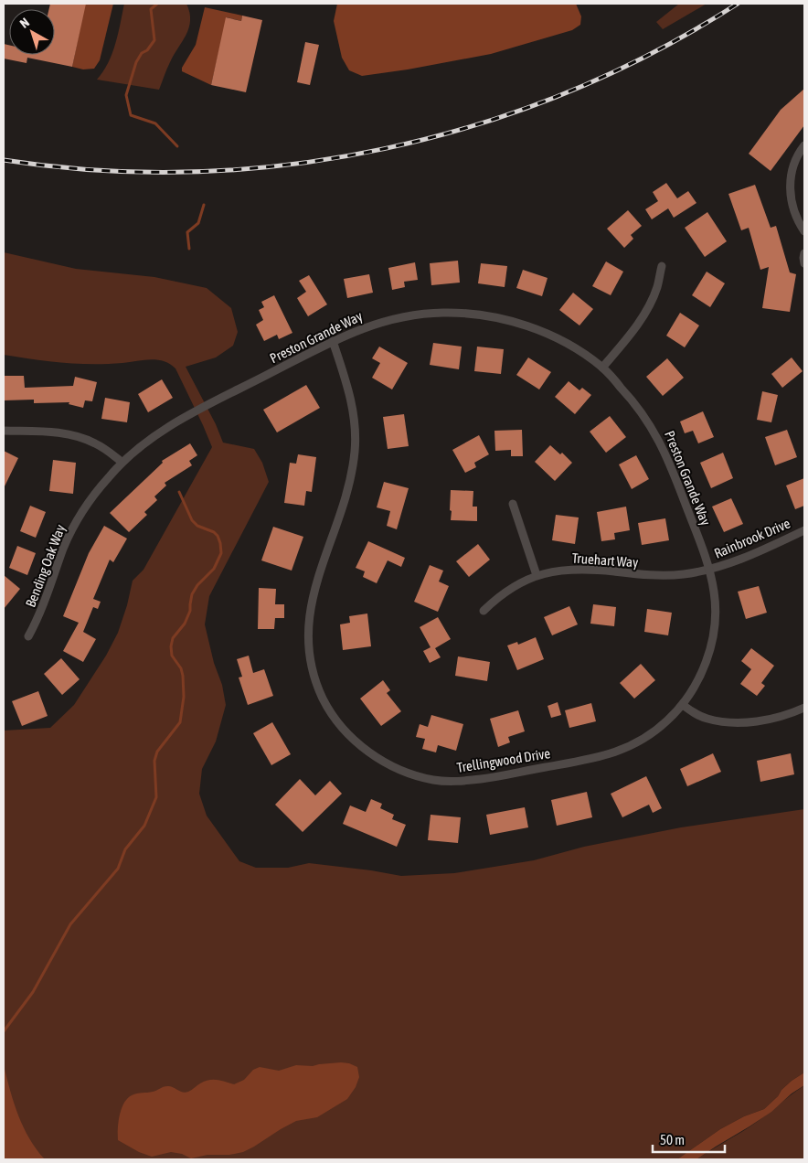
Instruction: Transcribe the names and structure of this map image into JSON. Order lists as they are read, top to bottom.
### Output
{
  "streets": {
    "street": [
      "Preston Grande Way",
      "Rainbrook Drive",
      "Truehart Way",
      "Bending Oak Way",
      "Trellingwood Drive"
    ]
  },
  "crossings": [
    ["Preston Grande Way", "Rainbrook Drive"],
    ["Preston Grande Way", "Truehart Way"],
    ["Preston Grande Way", "Bending Oak Way"],
    ["Preston Grande Way", "Trellingwood Drive"],
    ["Rainbrook Drive", "Truehart Way"],
    ["Rainbrook Drive", "Trellingwood Drive"],
    ["Truehart Way", "Trellingwood Drive"]
  ],
  "scale_bar": "50 m",
  "north": "top left"
}
